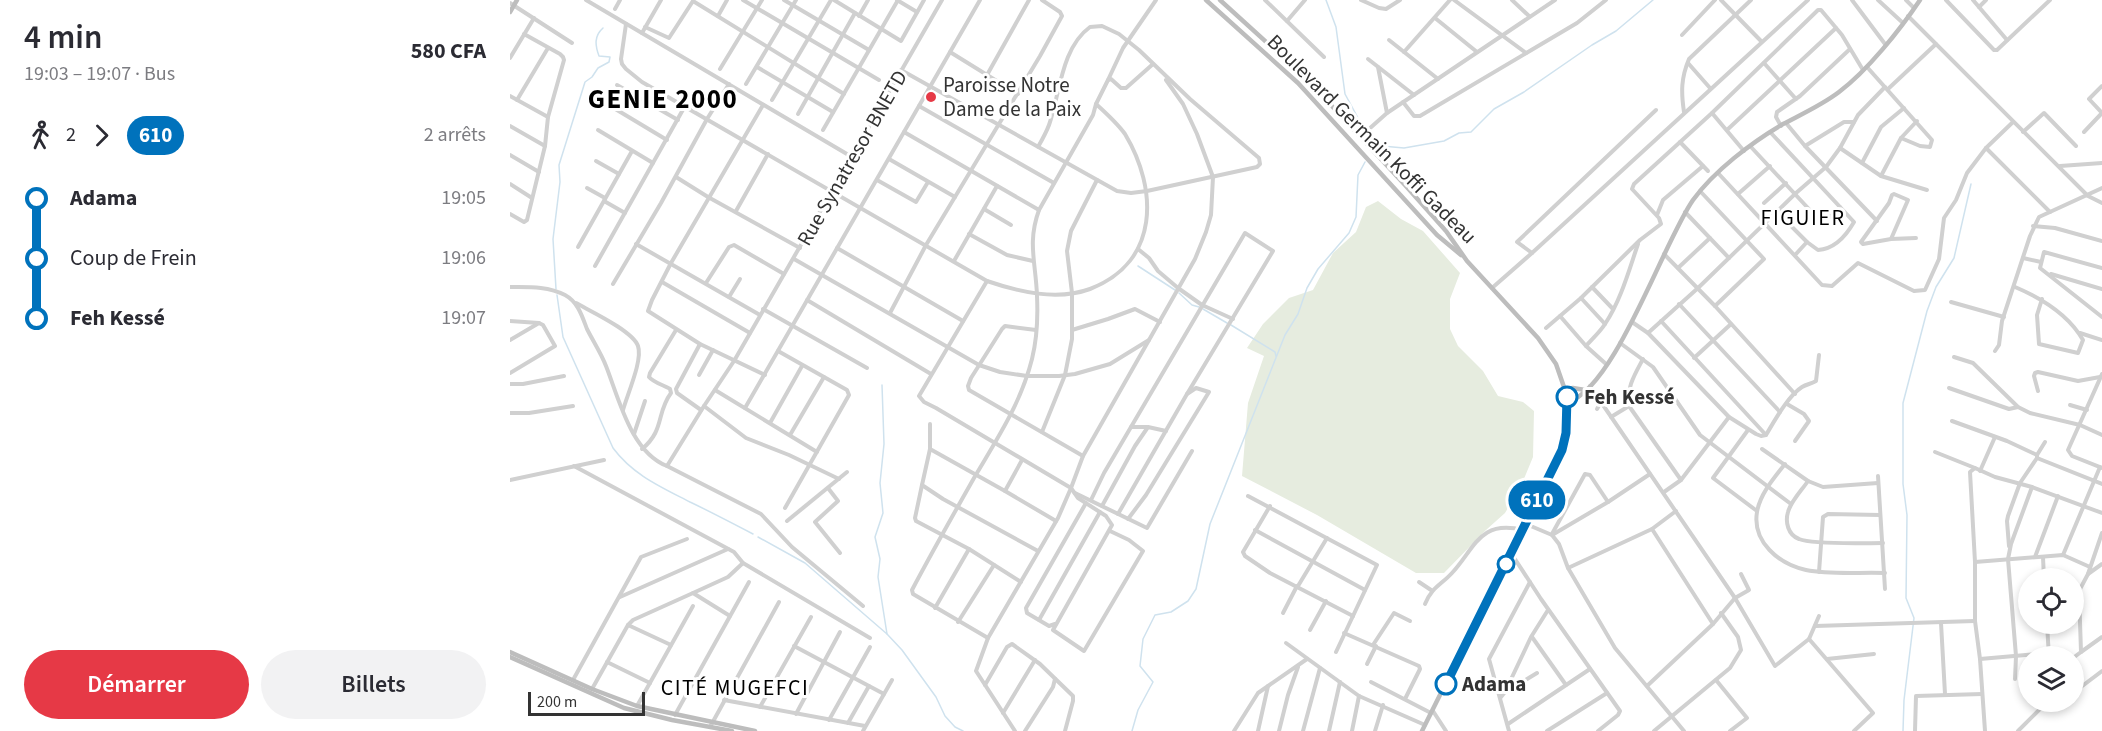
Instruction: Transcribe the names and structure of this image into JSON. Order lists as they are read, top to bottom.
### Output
{
  "streets": {
    "main road": ["Boulevard Germain Koffi Gadeau"],
    "street": ["Rue Synatresor BNETD"]
  },
  "districts": ["GENIE 2000", "FIGUIER", "CITÉ MUGEFCI"],
  "places": ["Paroisse Notre Dame de la Paix", "Feh Kessé", "Adama"],
  "lines": ["bus line 610"],
  "scale_bar": "200 m",
  "page": {
    "heading": ["4 min", "19:03 – 19:07 · Bus", "580 CFA"],
    "on_map": "610",
    "legs": ["2", "610", "2 arrêts"],
    "list": [
      {
        "name": "Adama",
        "value": "19:05"
      },
      {
        "name": "Coup de Frein",
        "value": "19:06"
      },
      {
        "name": "Feh Kessé",
        "value": "19:07"
      }
    ],
    "buttons": ["Démarrer", "Billets"],
    "scale": "200 m"
  }
}
